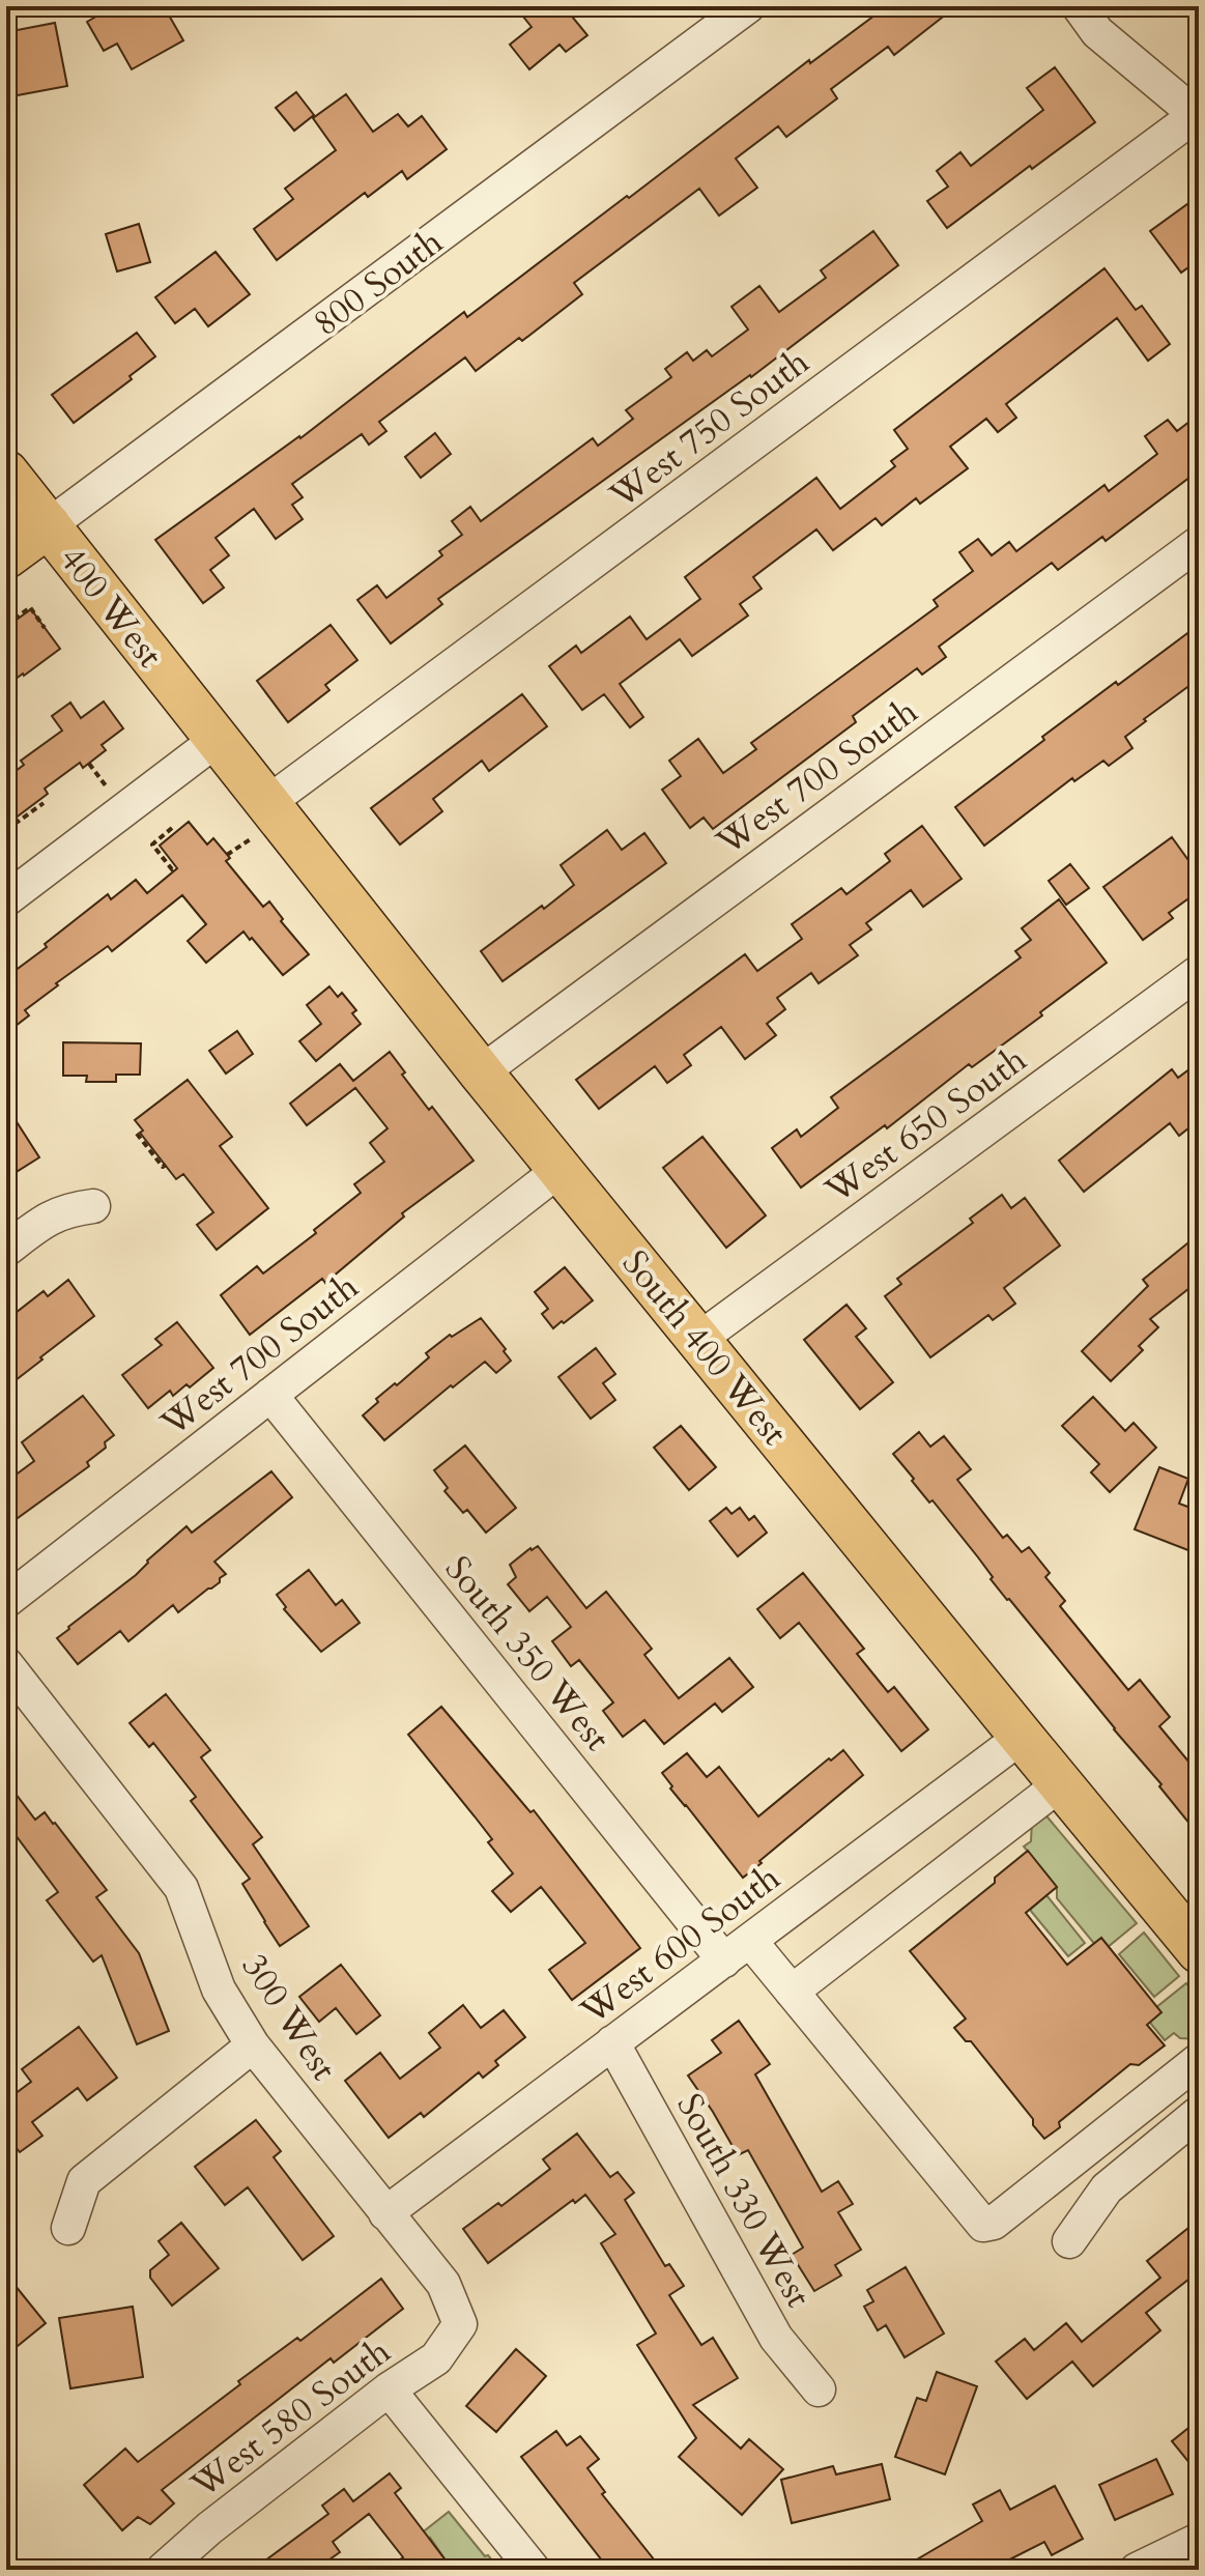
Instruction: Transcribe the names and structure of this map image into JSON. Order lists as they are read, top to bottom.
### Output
{
  "streets": {
    "main road": ["800 South", "400 West", "South 400 West"],
    "street": [
      "West 750 South",
      "West 700 South",
      "West 650 South",
      "South 350 West",
      "West 600 South",
      "300 West",
      "South 330 West",
      "West 580 South"
    ]
  },
  "crossings": [
    ["800 South", "400 West"],
    ["West 750 South", "South 400 West"],
    ["400 West", "South 400 West"],
    ["West 700 South", "South 400 West"],
    ["West 700 South", "South 350 West"],
    ["West 650 South", "South 400 West"],
    ["South 400 West", "West 600 South"],
    ["South 350 West", "West 600 South"],
    ["West 600 South", "300 West"],
    ["West 600 South", "South 330 West"],
    ["300 West", "West 580 South"]
  ]
}
